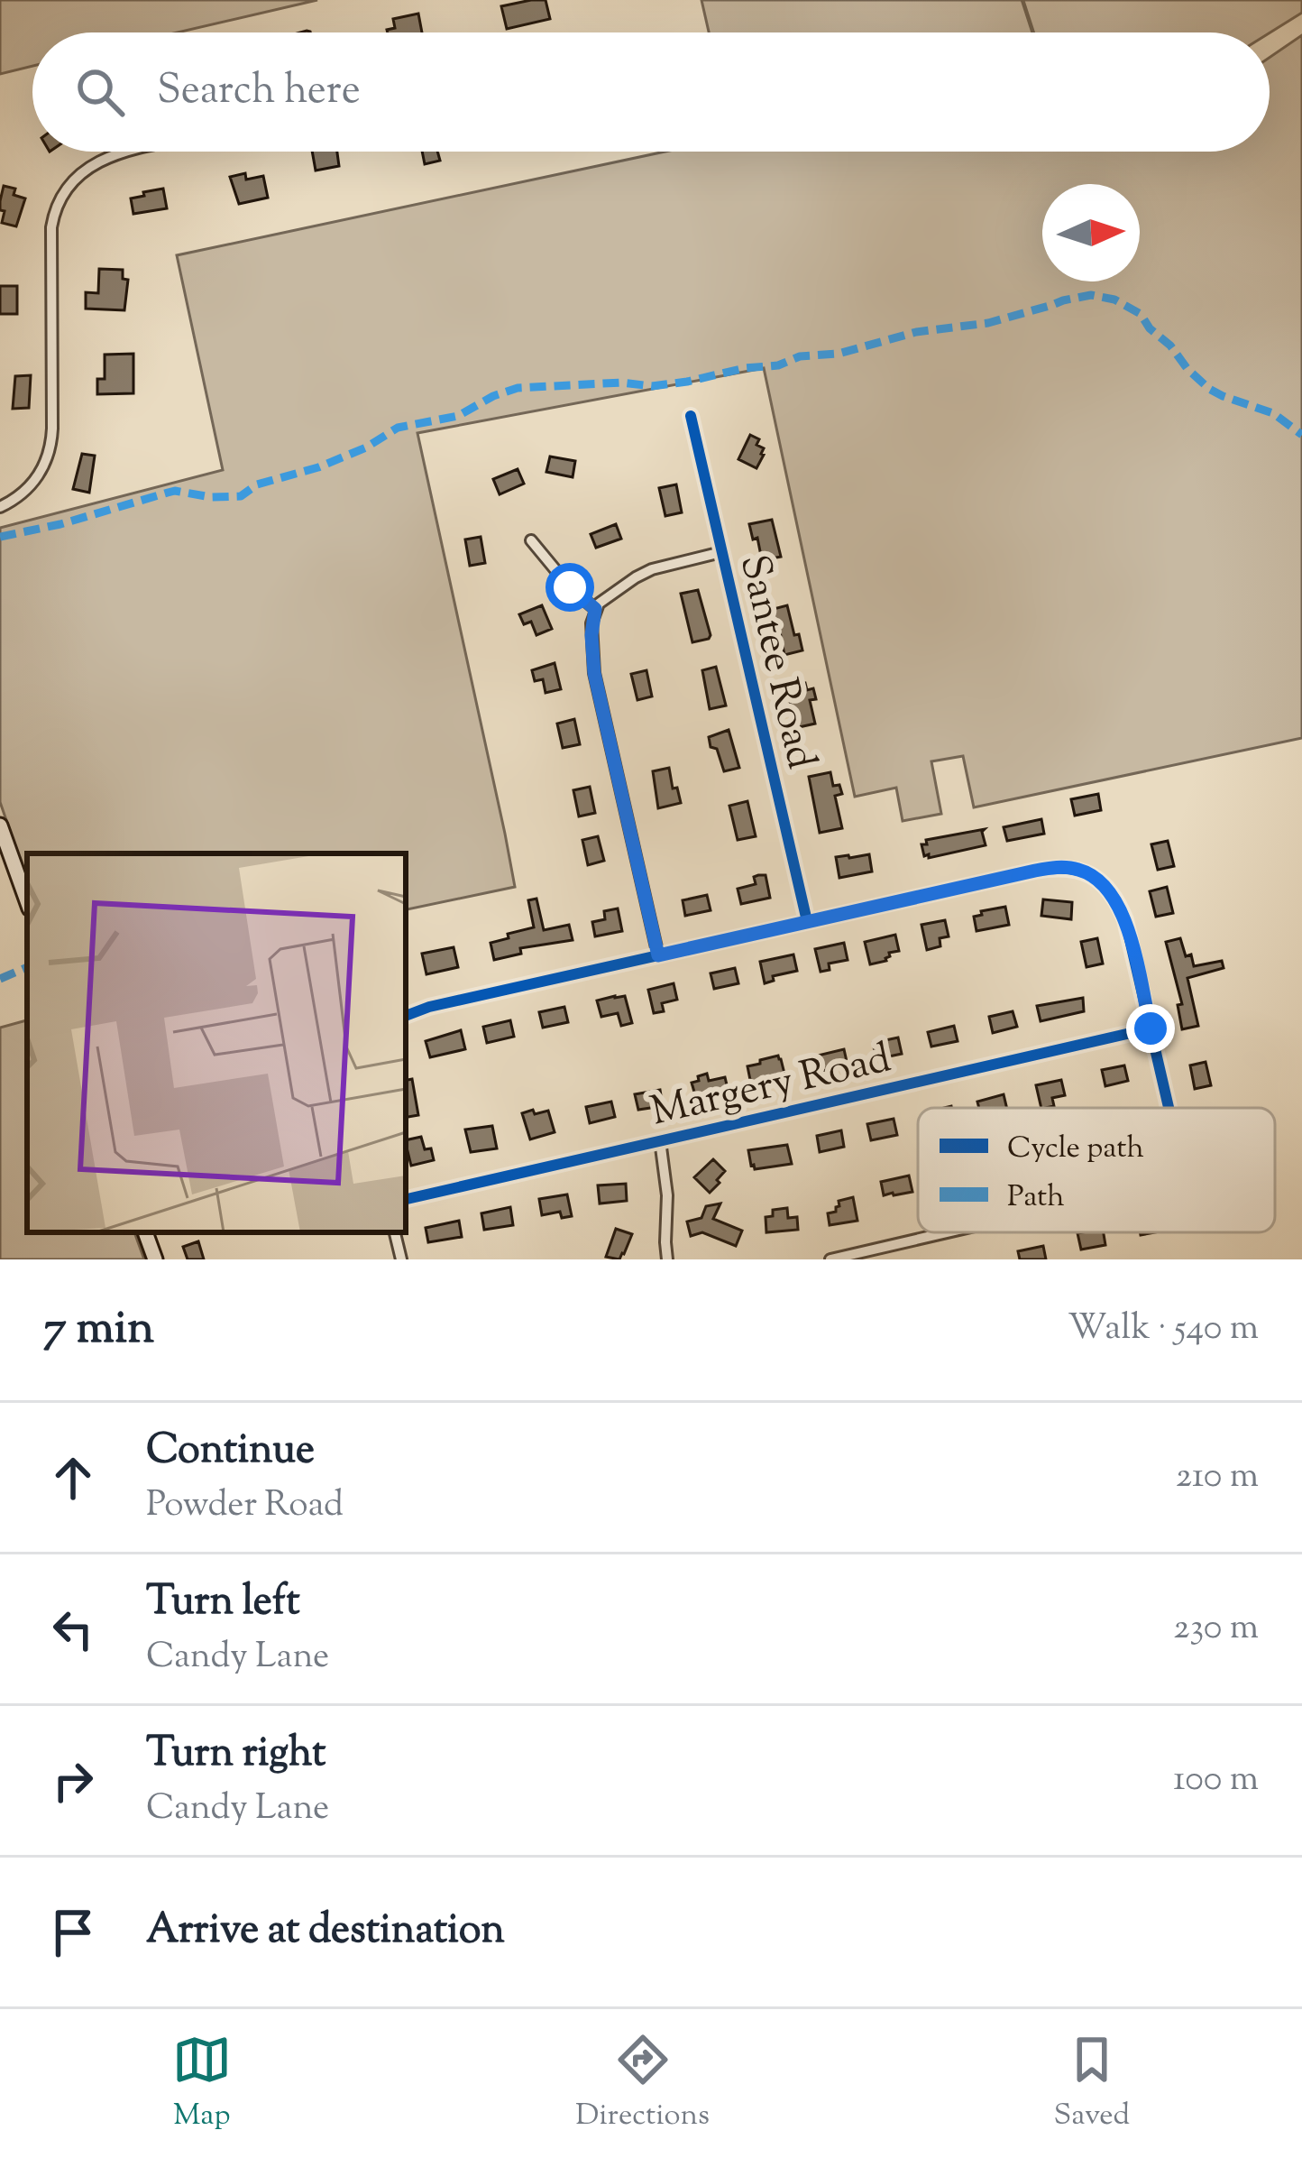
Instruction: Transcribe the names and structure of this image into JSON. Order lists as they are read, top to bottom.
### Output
{
  "streets": {
    "street": ["Santee Road", "Margery Road"]
  },
  "legend": ["Cycle path", "Path"],
  "north": "right",
  "page": {
    "search": "Search here",
    "heading": ["7 min", "Walk · 540 m"],
    "list": [
      ["Continue", "Powder Road", "210 m"],
      ["Turn left", "Candy Lane", "230 m"],
      ["Turn right", "Candy Lane", "100 m"],
      "Arrive at destination"
    ],
    "nav": ["Map", "Directions", "Saved"]
  }
}
